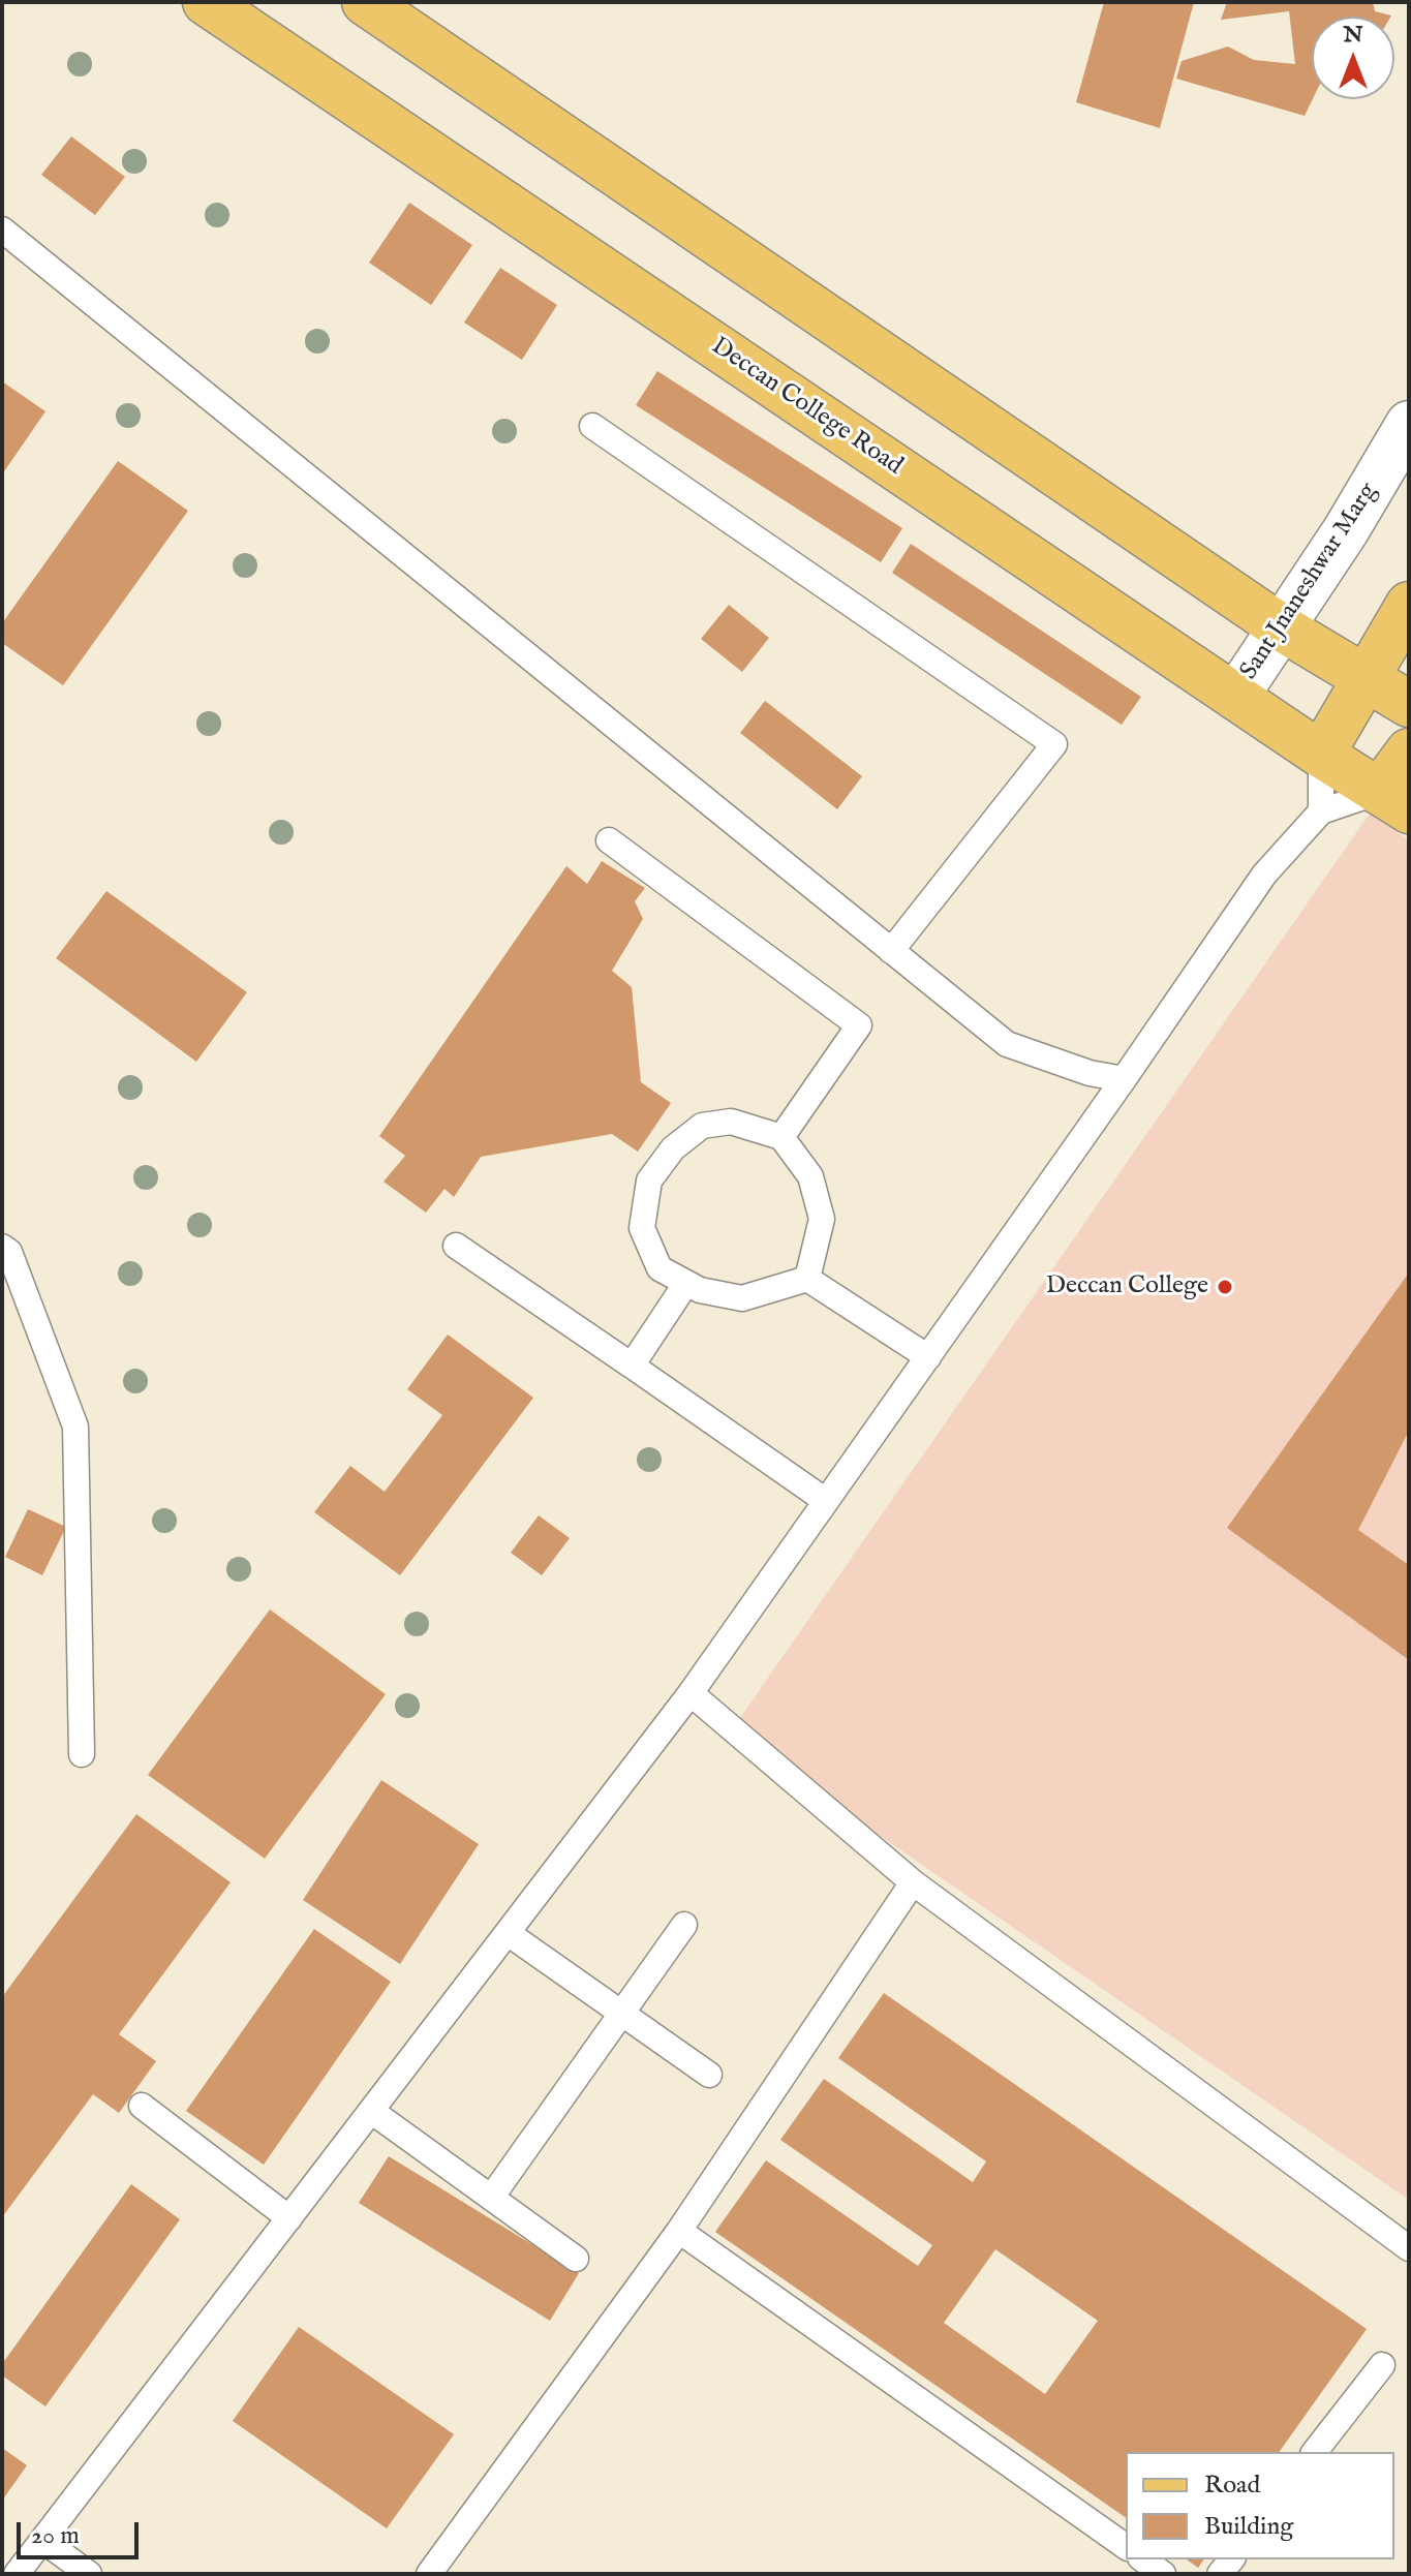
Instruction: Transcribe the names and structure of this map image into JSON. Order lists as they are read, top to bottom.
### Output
{
  "streets": {
    "main road": ["Deccan College Road"],
    "street": ["Sant Jnaneshwar Marg"]
  },
  "crossings": [
    ["Deccan College Road", "Sant Jnaneshwar Marg"]
  ],
  "places": ["Deccan College"],
  "legend": ["Road", "Building"],
  "scale_bar": "20 m",
  "north": "top"
}
